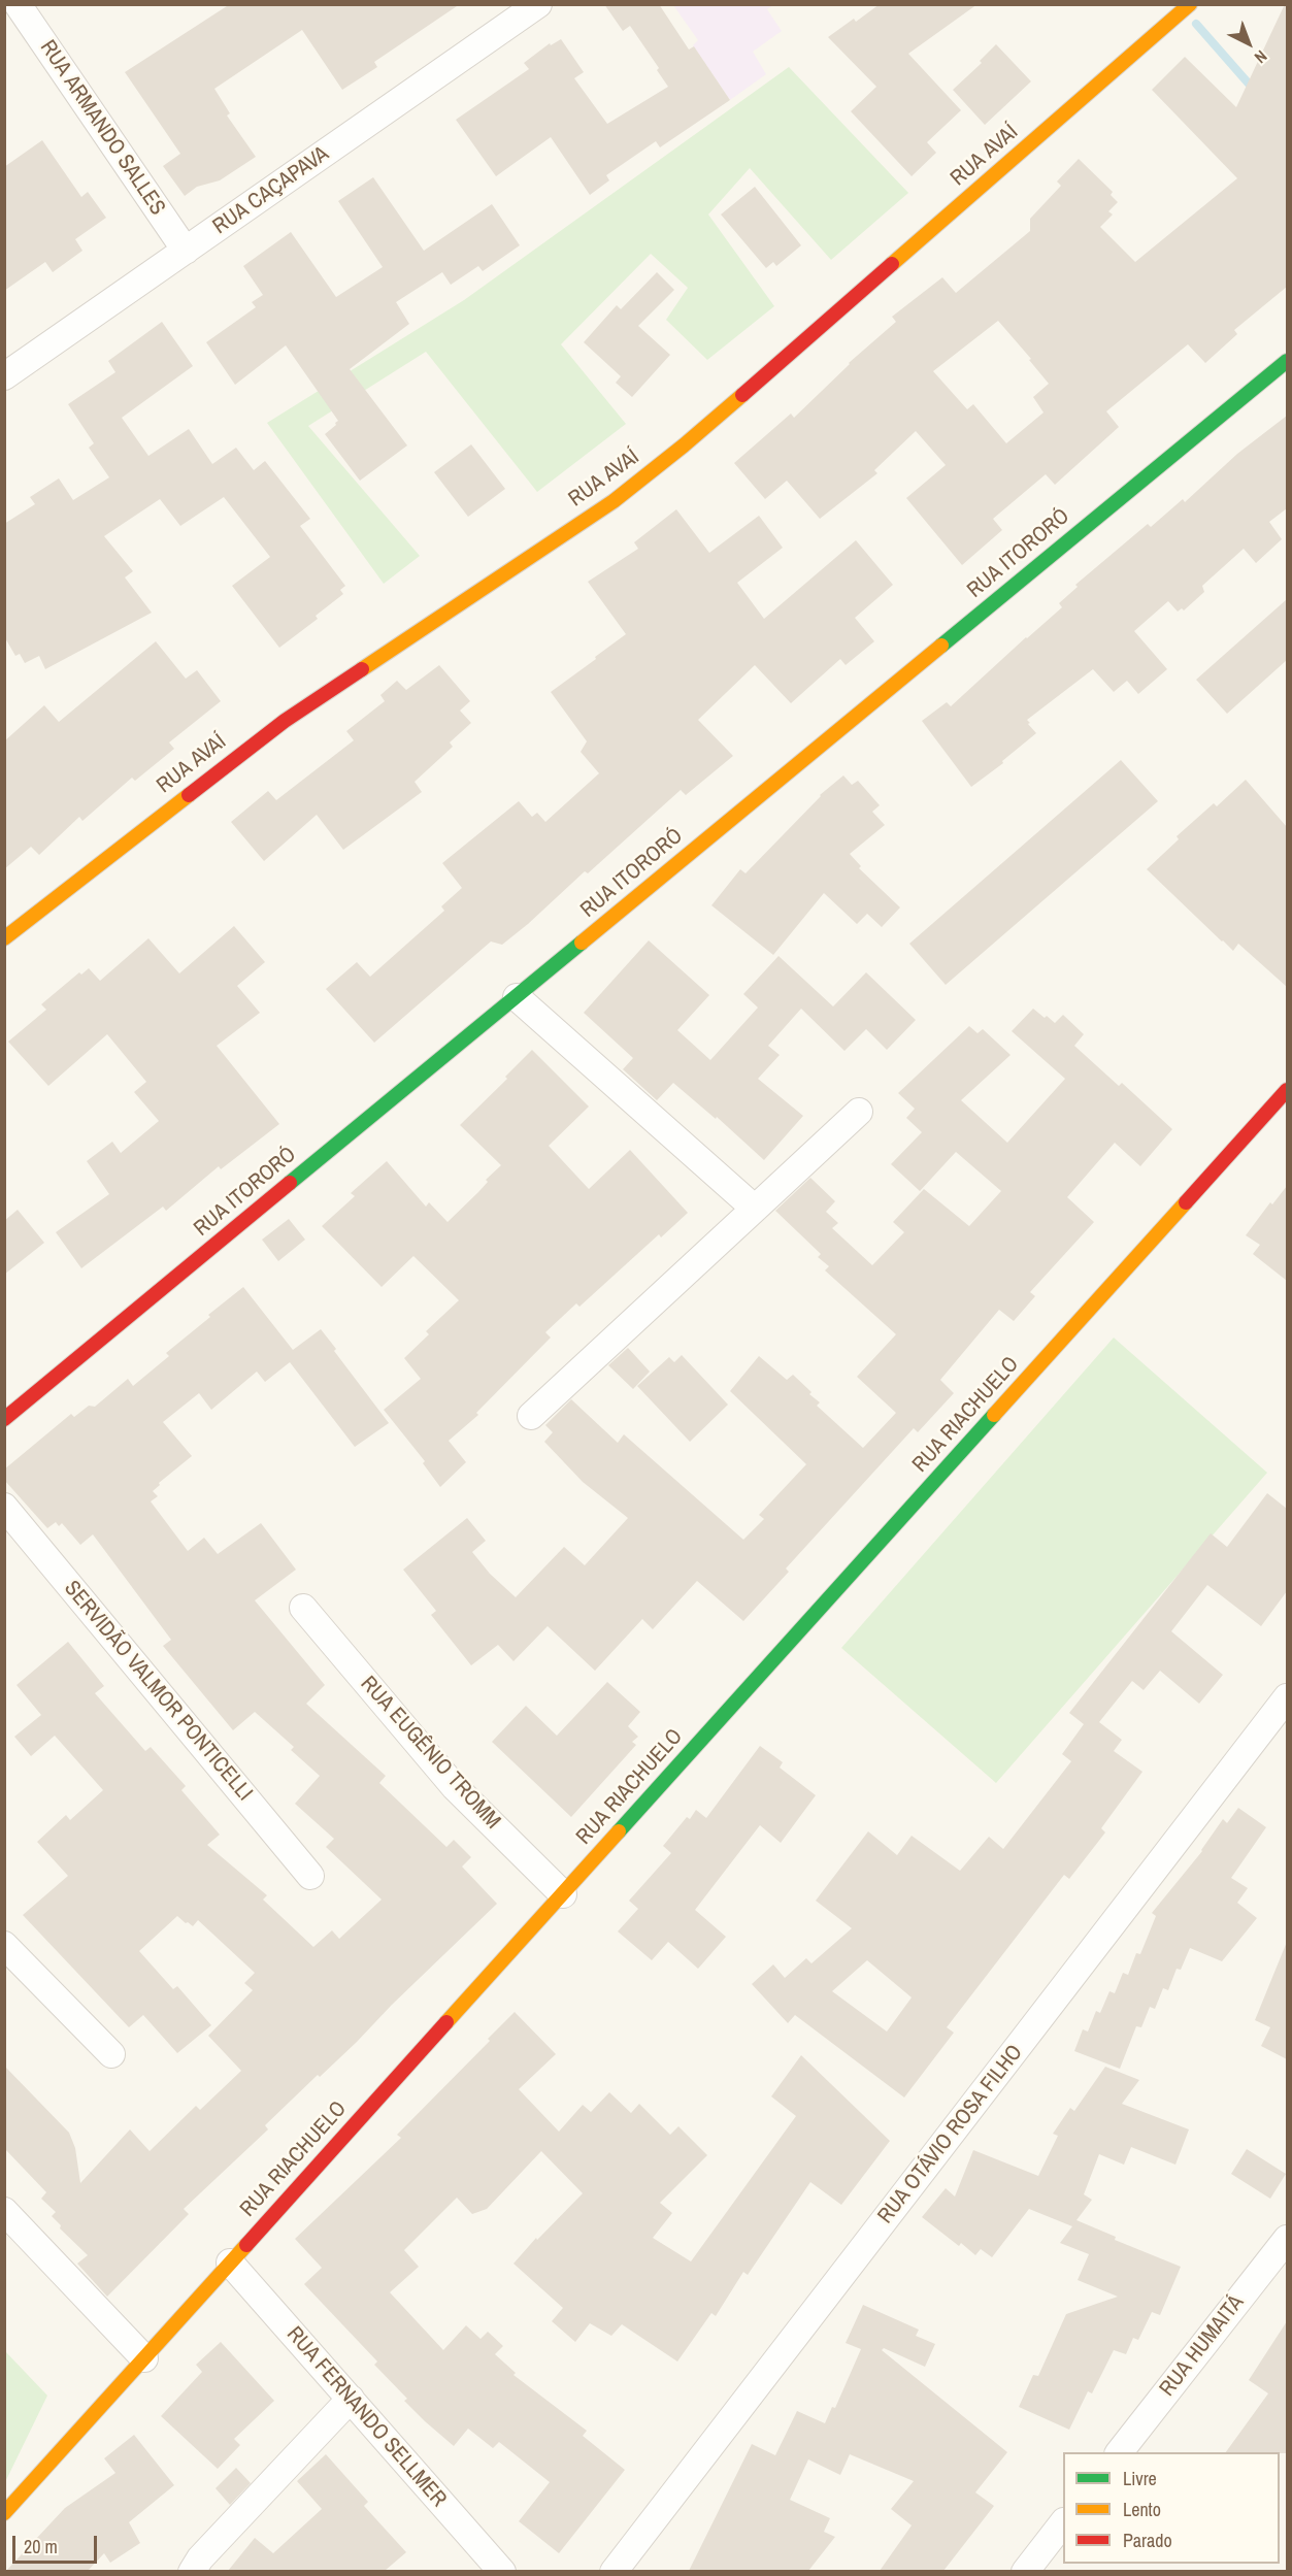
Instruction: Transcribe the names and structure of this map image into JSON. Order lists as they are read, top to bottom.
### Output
{
  "streets": {
    "street": [
      "RUA ARMANDO SALLES",
      "RUA AVAÍ",
      "RUA CAÇAPAVA",
      "RUA ITORORÓ",
      "RUA RIACHUELO",
      "SERVIDÃO VALMOR PONTICELLI",
      "RUA EUGÊNIO TROMM",
      "RUA OTÁVIO ROSA FILHO",
      "RUA HUMAITÁ",
      "RUA FERNANDO SELLMER"
    ]
  },
  "crossings": [
    ["RUA ARMANDO SALLES", "RUA CAÇAPAVA"],
    ["RUA RIACHUELO", "RUA EUGÊNIO TROMM"],
    ["RUA RIACHUELO", "RUA FERNANDO SELLMER"]
  ],
  "legend": ["Livre", "Lento", "Parado"],
  "scale_bar": "20 m",
  "north": "bottom right"
}
